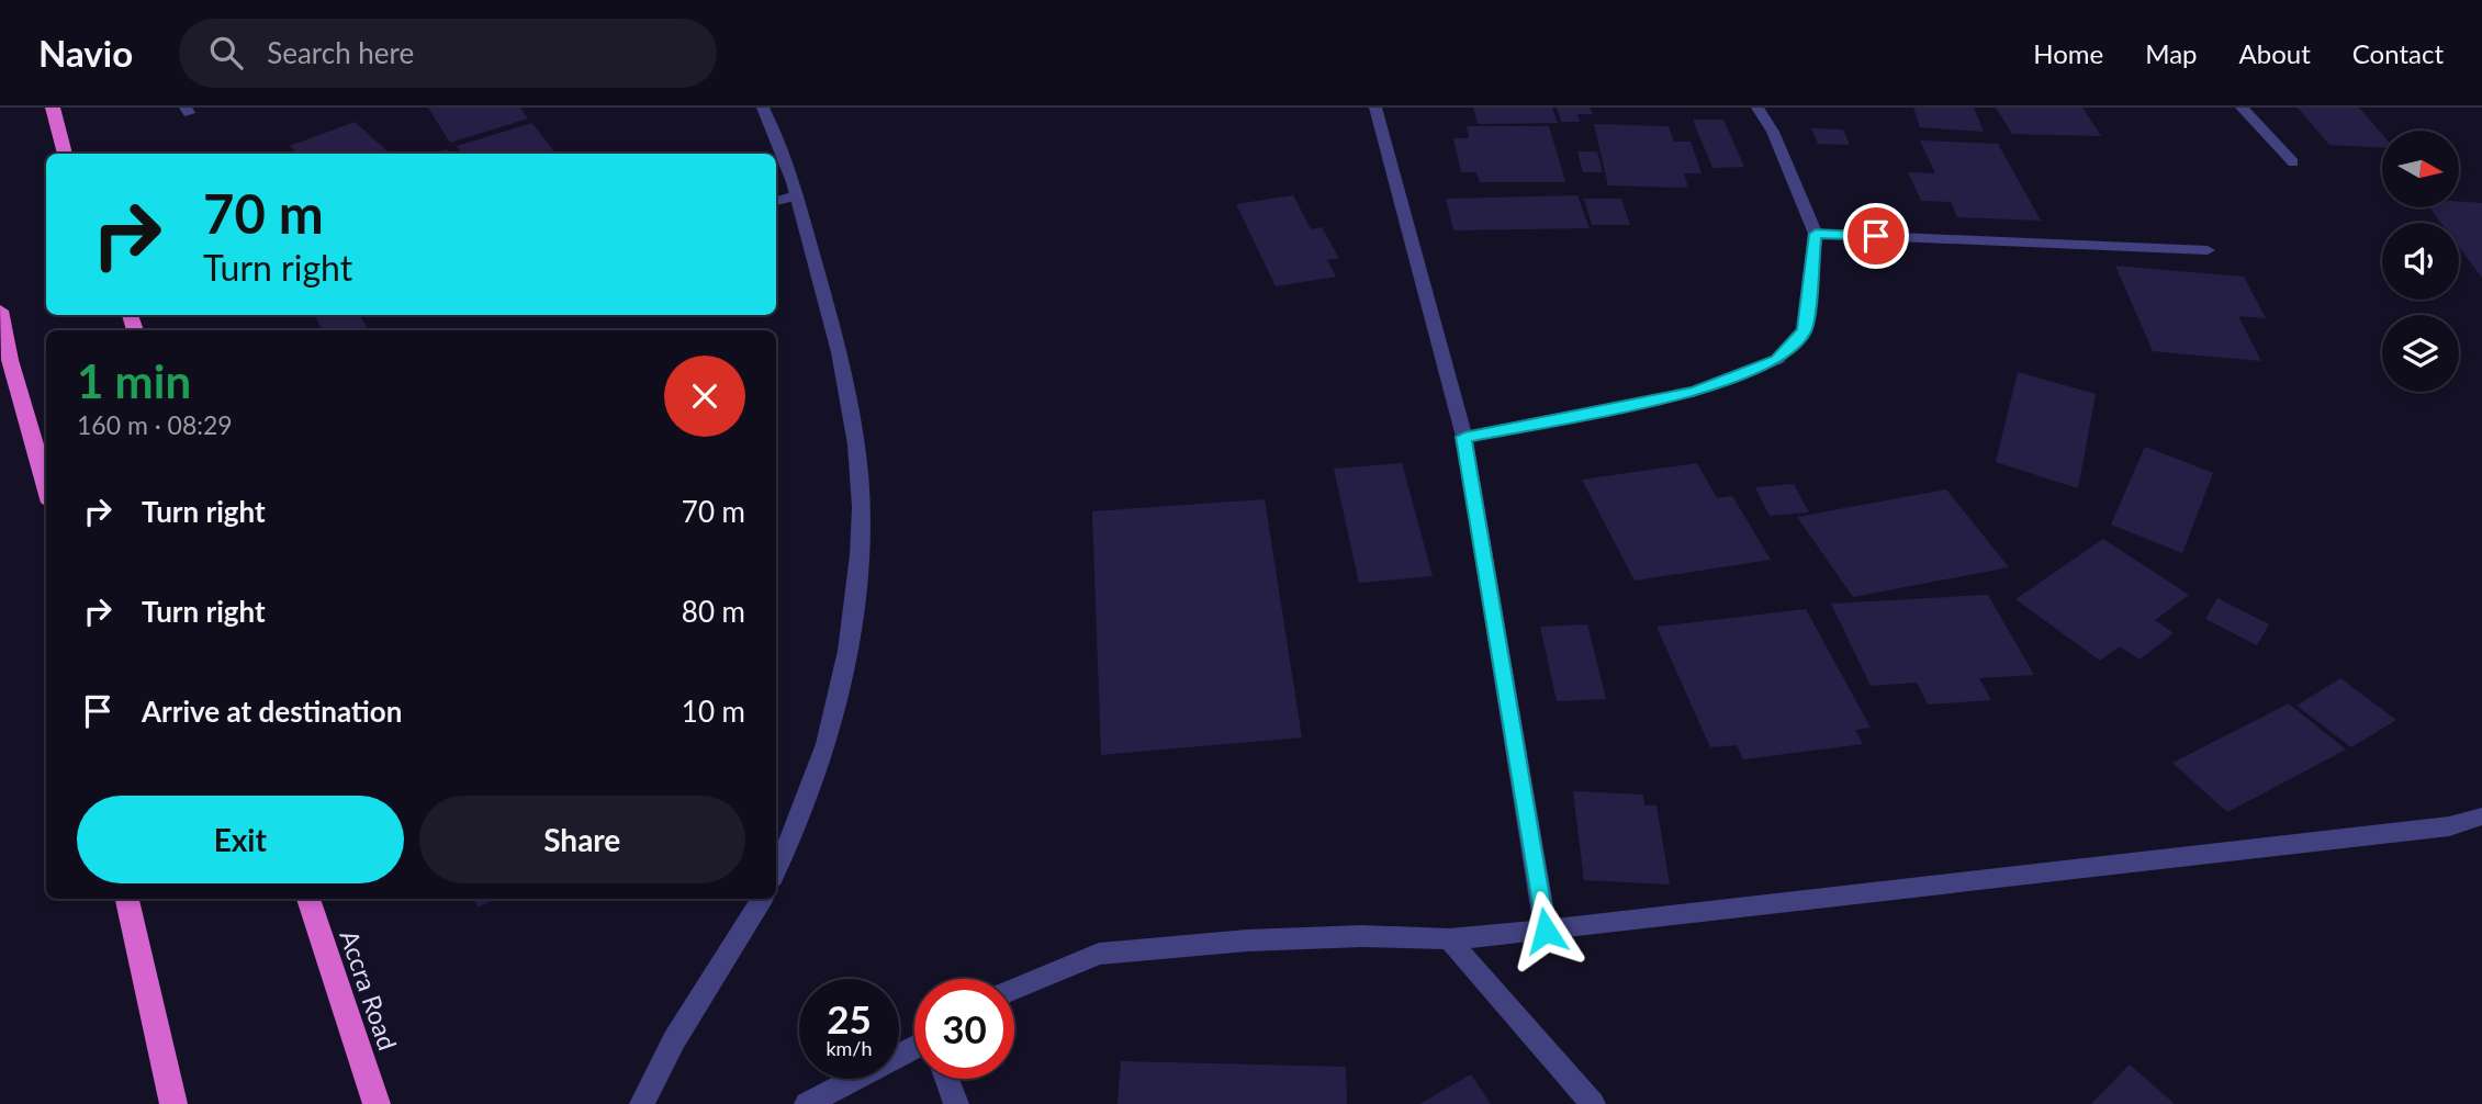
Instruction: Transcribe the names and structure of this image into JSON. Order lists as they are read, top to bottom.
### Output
{
  "streets": {
    "highway": ["Accra Road"]
  },
  "north": "right",
  "page": {
    "header": "Navio",
    "search": "Search here",
    "nav": [
      "Home",
      "Map",
      "About",
      "Contact"
    ],
    "turn": ["70 m", "Turn right"],
    "heading": ["1 min", "160 m · 08:29"],
    "list": [
      {
        "name": "Turn right",
        "value": "70 m"
      },
      {
        "name": "Turn right",
        "value": "80 m"
      },
      {
        "name": "Arrive at destination",
        "value": "10 m"
      }
    ],
    "buttons": ["Exit", "Share"],
    "speed": "25 km/h",
    "limit": "30"
  }
}
